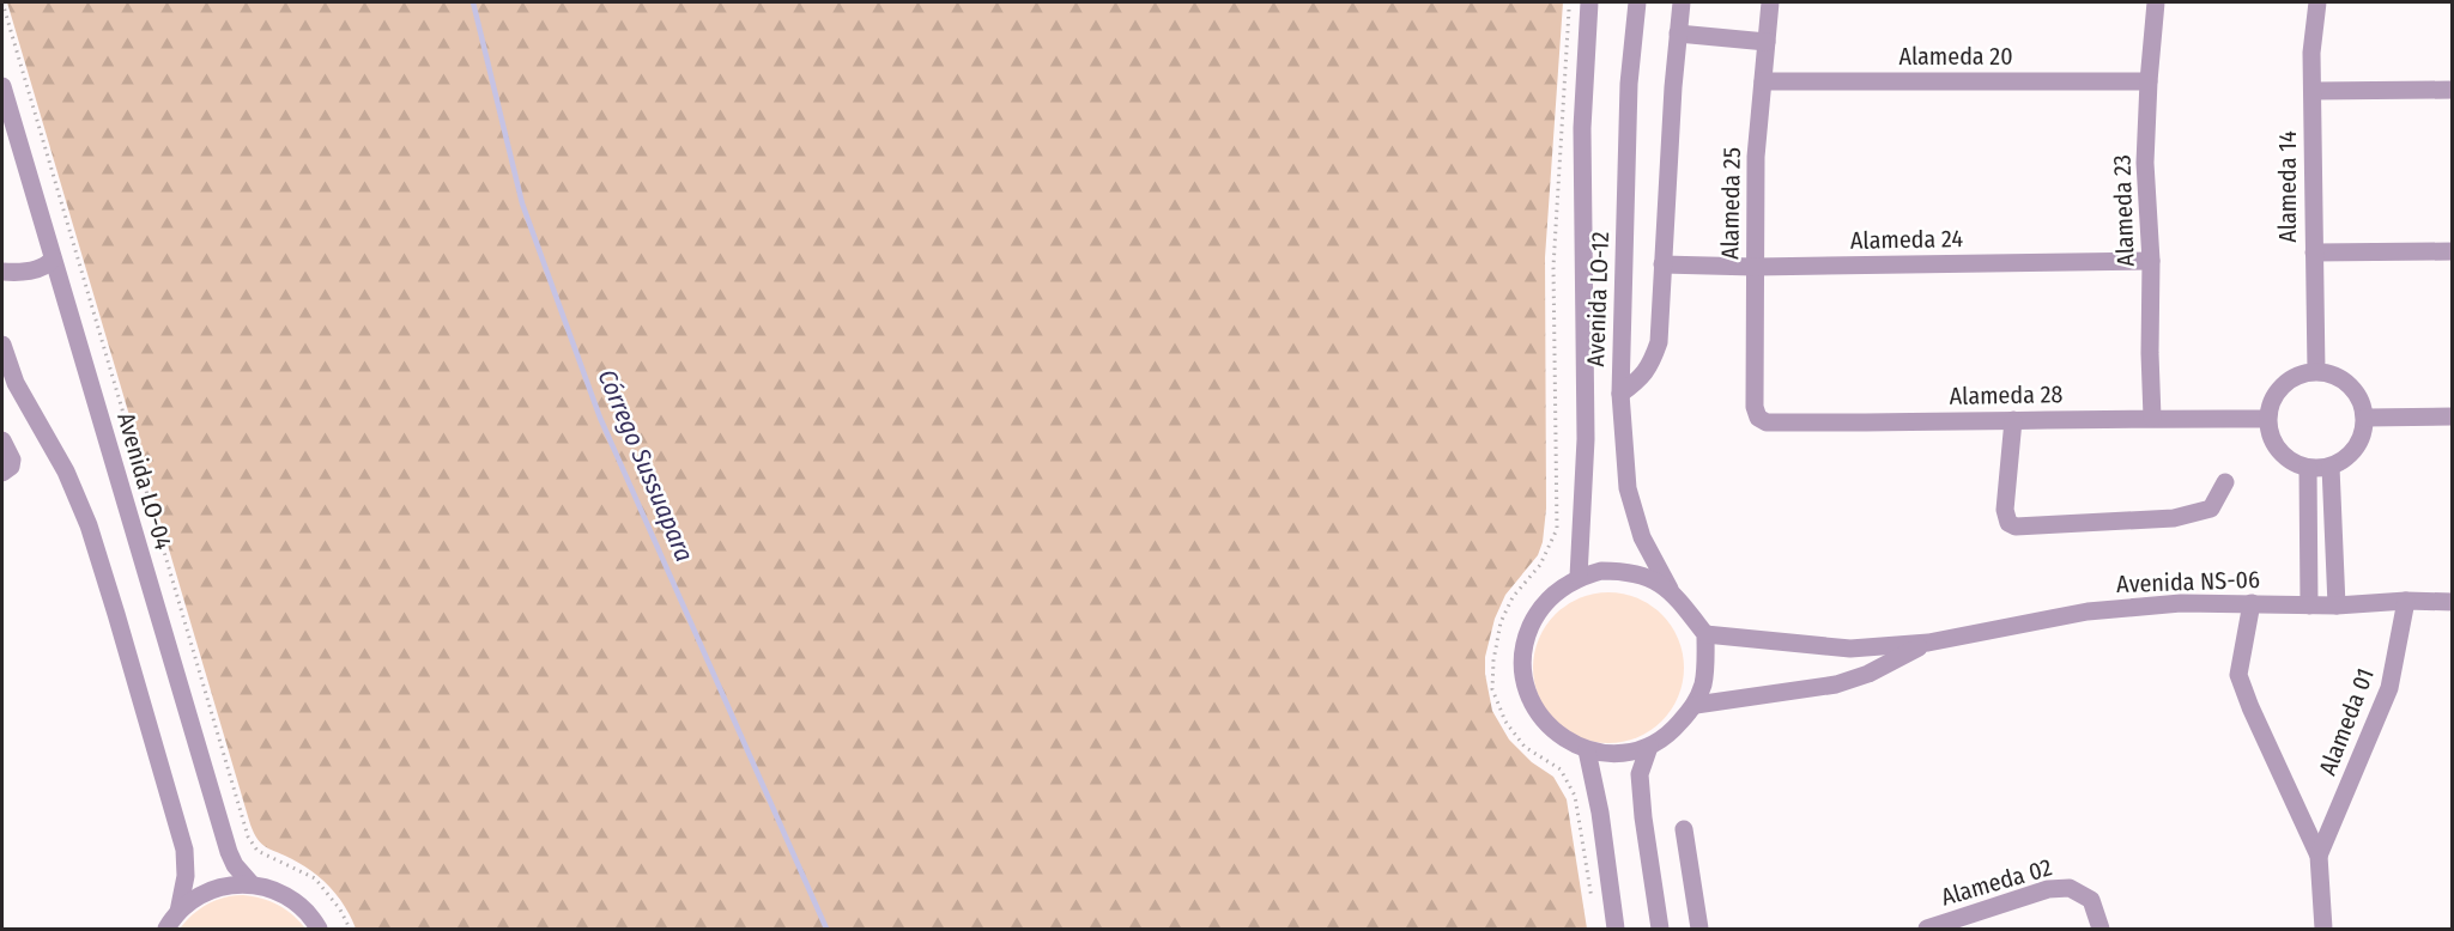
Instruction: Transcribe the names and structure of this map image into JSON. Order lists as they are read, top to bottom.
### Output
{
  "streets": {
    "street": [
      "Alameda 20",
      "Alameda 14",
      "Alameda 25",
      "Alameda 23",
      "Alameda 24",
      "Avenida LO-12",
      "Alameda 28",
      "Avenida LO-04",
      "Avenida NS-06",
      "Alameda 01",
      "Alameda 02"
    ]
  },
  "crossings": [
    ["Alameda 20", "Alameda 25"],
    ["Alameda 20", "Alameda 23"],
    ["Alameda 14", "Alameda 28"],
    ["Alameda 25", "Alameda 24"],
    ["Alameda 25", "Alameda 28"],
    ["Alameda 23", "Alameda 24"],
    ["Alameda 23", "Alameda 28"],
    ["Avenida LO-12", "Avenida NS-06"],
    ["Avenida NS-06", "Alameda 01"]
  ],
  "water": ["Córrego Sussuapara"]
}
